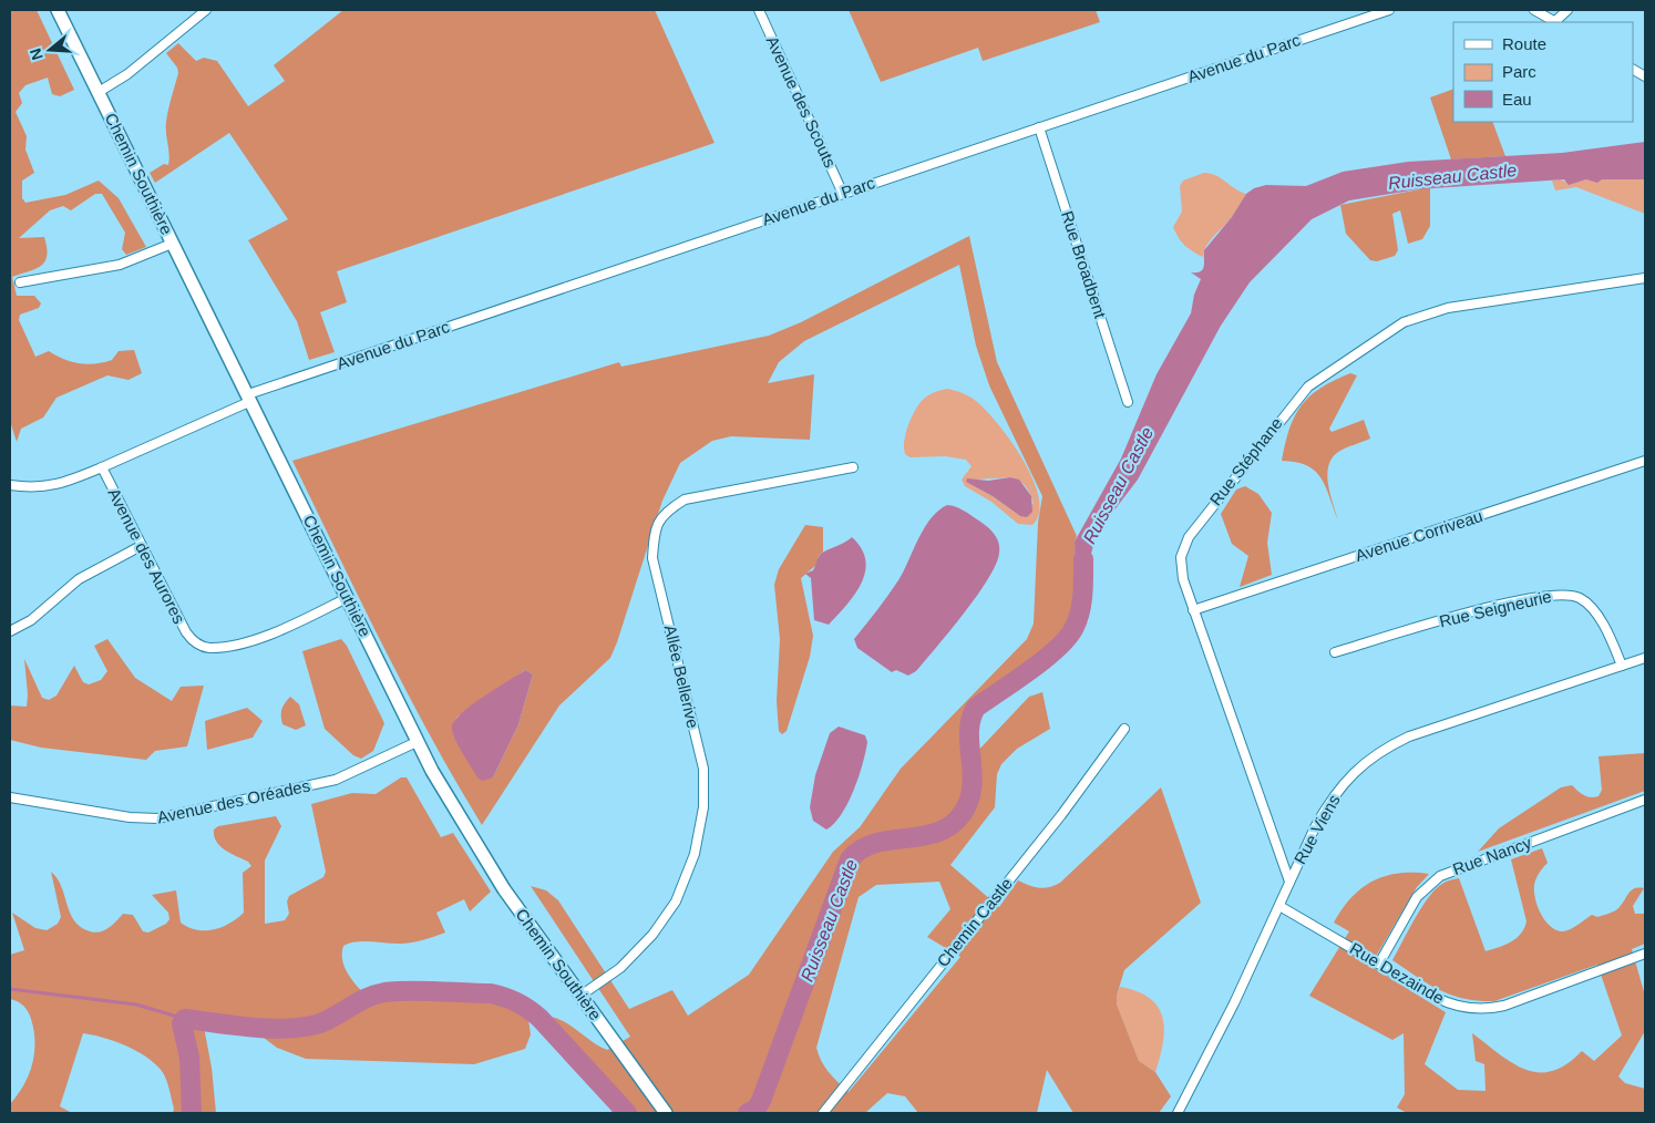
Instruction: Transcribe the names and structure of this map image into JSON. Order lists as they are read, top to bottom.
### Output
{
  "streets": {
    "street": [
      "Avenue du Parc",
      "Avenue des Scouts",
      "Chemin Southière",
      "Rue Broadbent",
      "Rue Stéphane",
      "Avenue Corriveau",
      "Avenue des Aurores",
      "Rue Seigneurie",
      "Allée Bellerive",
      "Avenue des Oréades",
      "Rue Viens",
      "Rue Nancy",
      "Chemin Castle",
      "Rue Dezainde"
    ]
  },
  "crossings": [
    ["Avenue du Parc", "Avenue des Scouts"],
    ["Avenue du Parc", "Chemin Southière"],
    ["Avenue du Parc", "Rue Broadbent"],
    ["Avenue du Parc", "Avenue des Aurores"],
    ["Chemin Southière", "Avenue des Aurores"],
    ["Chemin Southière", "Allée Bellerive"],
    ["Chemin Southière", "Avenue des Oréades"],
    ["Rue Stéphane", "Avenue Corriveau"],
    ["Rue Stéphane", "Rue Viens"],
    ["Rue Seigneurie", "Rue Viens"],
    ["Rue Viens", "Rue Dezainde"],
    ["Rue Nancy", "Rue Dezainde"]
  ],
  "water": ["Ruisseau Castle"],
  "legend": ["Route", "Parc", "Eau"],
  "north": "left"
}
